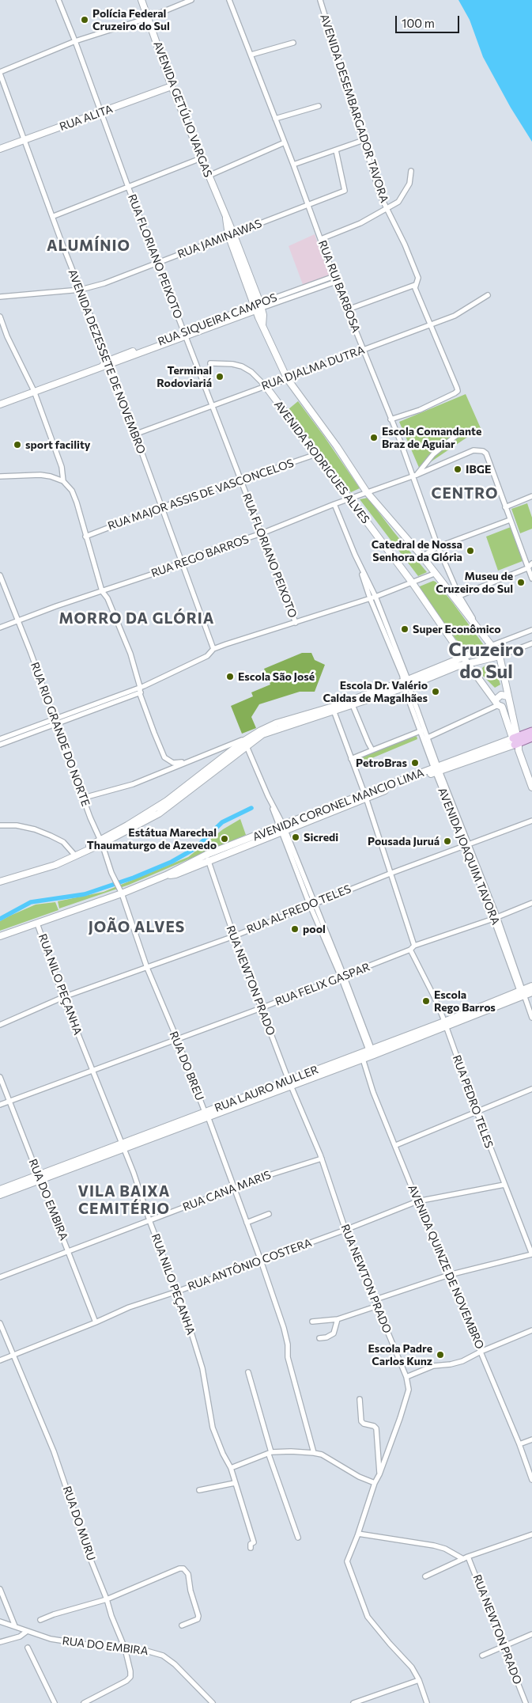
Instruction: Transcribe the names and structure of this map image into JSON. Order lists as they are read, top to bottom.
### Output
{
  "streets": {
    "street": [
      "AVENIDA DESEMBARGADOR TAVORA",
      "AVENIDA GETÚLIO VARGAS",
      "RUA ALITA",
      "RUA JAMINAWAS",
      "RUA FLORIANO PEIXOTO",
      "RUA RUI BARBOSA",
      "RUA SIQUEIRA CAMPOS",
      "AVENIDA DEZESSETE DE NOVEMBRO",
      "RUA DJALMA DUTRA",
      "AVENIDA RODRIGUES ALVES",
      "RUA MAJOR ASSIS DE VASCONCELOS",
      "RUA REGO BARROS",
      "RUA RIO GRANDE DO NORTE",
      "AVENIDA CORONEL MANCIO LIMA",
      "AVENIDA JOAQUIM TAVORA",
      "RUA ALFREDO TELES",
      "RUA NEWTON PRADO",
      "RUA NILO PEÇANHA",
      "RUA FELIX GASPAR",
      "RUA DO BREU",
      "RUA LAURO MULLER",
      "RUA PEDRO TELES",
      "RUA CANA MARIS",
      "RUA DO EMBIRA",
      "RUA ANTÔNIO COSTERA",
      "AVENIDA QUINZE DE NOVEMBRO",
      "RUA DO MURU"
    ]
  },
  "crossings": [
    ["AVENIDA DESEMBARGADOR TAVORA", "RUA RUI BARBOSA"],
    ["AVENIDA DESEMBARGADOR TAVORA", "RUA DJALMA DUTRA"],
    ["AVENIDA GETÚLIO VARGAS", "RUA ALITA"],
    ["AVENIDA GETÚLIO VARGAS", "RUA JAMINAWAS"],
    ["AVENIDA GETÚLIO VARGAS", "RUA SIQUEIRA CAMPOS"],
    ["AVENIDA GETÚLIO VARGAS", "RUA DJALMA DUTRA"],
    ["AVENIDA GETÚLIO VARGAS", "AVENIDA RODRIGUES ALVES"],
    ["RUA ALITA", "RUA FLORIANO PEIXOTO"],
    ["RUA ALITA", "AVENIDA DEZESSETE DE NOVEMBRO"],
    ["RUA JAMINAWAS", "RUA FLORIANO PEIXOTO"],
    ["RUA JAMINAWAS", "RUA RUI BARBOSA"],
    ["RUA JAMINAWAS", "AVENIDA DEZESSETE DE NOVEMBRO"],
    ["RUA FLORIANO PEIXOTO", "RUA SIQUEIRA CAMPOS"],
    ["RUA FLORIANO PEIXOTO", "RUA DJALMA DUTRA"],
    ["RUA FLORIANO PEIXOTO", "RUA MAJOR ASSIS DE VASCONCELOS"],
    ["RUA FLORIANO PEIXOTO", "RUA REGO BARROS"],
    ["RUA RUI BARBOSA", "RUA SIQUEIRA CAMPOS"],
    ["RUA RUI BARBOSA", "RUA DJALMA DUTRA"],
    ["RUA RUI BARBOSA", "AVENIDA RODRIGUES ALVES"],
    ["RUA RUI BARBOSA", "RUA REGO BARROS"],
    ["RUA SIQUEIRA CAMPOS", "AVENIDA DEZESSETE DE NOVEMBRO"],
    ["AVENIDA DEZESSETE DE NOVEMBRO", "RUA DJALMA DUTRA"],
    ["AVENIDA DEZESSETE DE NOVEMBRO", "RUA MAJOR ASSIS DE VASCONCELOS"],
    ["AVENIDA DEZESSETE DE NOVEMBRO", "RUA REGO BARROS"],
    ["RUA DJALMA DUTRA", "AVENIDA RODRIGUES ALVES"],
    ["AVENIDA RODRIGUES ALVES", "RUA MAJOR ASSIS DE VASCONCELOS"],
    ["AVENIDA RODRIGUES ALVES", "RUA REGO BARROS"],
    ["AVENIDA RODRIGUES ALVES", "AVENIDA CORONEL MANCIO LIMA"],
    ["RUA REGO BARROS", "RUA RIO GRANDE DO NORTE"],
    ["RUA RIO GRANDE DO NORTE", "AVENIDA CORONEL MANCIO LIMA"],
    ["RUA RIO GRANDE DO NORTE", "RUA DO BREU"],
    ["AVENIDA CORONEL MANCIO LIMA", "AVENIDA JOAQUIM TAVORA"],
    ["AVENIDA CORONEL MANCIO LIMA", "RUA NEWTON PRADO"],
    ["AVENIDA CORONEL MANCIO LIMA", "RUA NILO PEÇANHA"],
    ["AVENIDA CORONEL MANCIO LIMA", "RUA DO BREU"],
    ["AVENIDA JOAQUIM TAVORA", "RUA ALFREDO TELES"],
    ["AVENIDA JOAQUIM TAVORA", "RUA FELIX GASPAR"],
    ["AVENIDA JOAQUIM TAVORA", "RUA LAURO MULLER"],
    ["RUA ALFREDO TELES", "RUA NEWTON PRADO"],
    ["RUA ALFREDO TELES", "RUA NILO PEÇANHA"],
    ["RUA ALFREDO TELES", "RUA DO BREU"],
    ["RUA NEWTON PRADO", "RUA FELIX GASPAR"],
    ["RUA NEWTON PRADO", "RUA LAURO MULLER"],
    ["RUA NEWTON PRADO", "RUA CANA MARIS"],
    ["RUA NEWTON PRADO", "RUA ANTÔNIO COSTERA"],
    ["RUA NILO PEÇANHA", "RUA FELIX GASPAR"],
    ["RUA NILO PEÇANHA", "RUA LAURO MULLER"],
    ["RUA NILO PEÇANHA", "RUA CANA MARIS"],
    ["RUA NILO PEÇANHA", "RUA ANTÔNIO COSTERA"],
    ["RUA FELIX GASPAR", "RUA DO BREU"],
    ["RUA FELIX GASPAR", "RUA PEDRO TELES"],
    ["RUA FELIX GASPAR", "RUA DO EMBIRA"],
    ["RUA DO BREU", "RUA LAURO MULLER"],
    ["RUA DO BREU", "RUA CANA MARIS"],
    ["RUA DO BREU", "RUA ANTÔNIO COSTERA"],
    ["RUA LAURO MULLER", "RUA PEDRO TELES"],
    ["RUA LAURO MULLER", "RUA DO EMBIRA"],
    ["RUA LAURO MULLER", "AVENIDA QUINZE DE NOVEMBRO"],
    ["RUA PEDRO TELES", "RUA ANTÔNIO COSTERA"],
    ["RUA CANA MARIS", "RUA DO EMBIRA"],
    ["RUA DO EMBIRA", "RUA ANTÔNIO COSTERA"],
    ["RUA DO EMBIRA", "RUA DO MURU"],
    ["RUA ANTÔNIO COSTERA", "AVENIDA QUINZE DE NOVEMBRO"],
    ["RUA ANTÔNIO COSTERA", "RUA DO MURU"]
  ],
  "districts": [
    "ALUMÍNIO",
    "CENTRO",
    "MORRO DA GLÓRIA",
    "Cruzeiro do Sul",
    "JOÃO ALVES",
    "VILA BAIXA CEMITÉRIO"
  ],
  "places": [
    "Polícia Federal Cruzeiro do Sul",
    "Terminal Rodoviariá",
    "Escola Comandante Braz de Aguiar",
    "sport facility",
    "IBGE",
    "Catedral de Nossa Senhora da Glória",
    "Museu de Cruzeiro do Sul",
    "Super Econômico",
    "Escola São José",
    "Escola Dr. Valério Caldas de Magalhães",
    "PetroBras",
    "Sicredi",
    "Estátua Marechal Thaumaturgo de Azevedo",
    "Pousada Juruá",
    "pool",
    "Escola Rego Barros",
    "Escola Padre Carlos Kunz"
  ],
  "scale_bar": "100 m"
}
